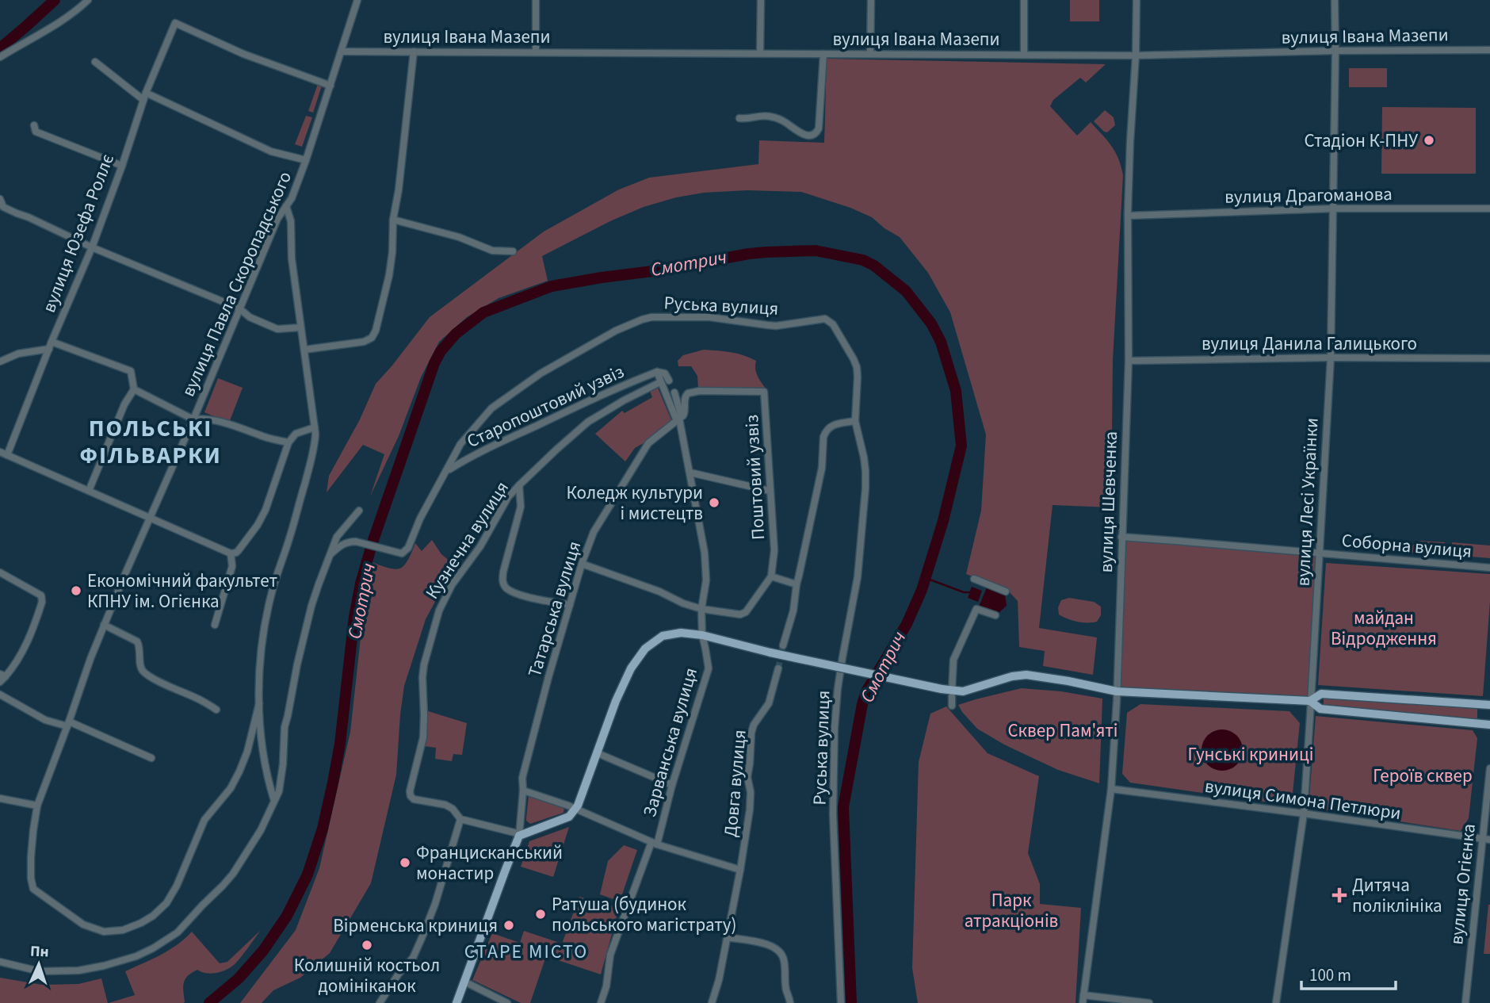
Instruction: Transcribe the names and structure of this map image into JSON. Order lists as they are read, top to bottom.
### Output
{
  "streets": {
    "street": [
      "вулиця Івана Мазепи",
      "вулиця Драгоманова",
      "вулиця Юзефа Роллє",
      "вулиця Павла Скоропадського",
      "Руська вулиця",
      "вулиця Данила Галицького",
      "Старопоштовий узвіз",
      "Поштовий узвіз",
      "вулиця Шевченка",
      "вулиця Лесі Українки",
      "Кузнечна вулиця",
      "Соборна вулиця",
      "Татарська вулиця",
      "Зарванська вулиця",
      "Довга вулиця",
      "вулиця Симона Петлюри",
      "вулиця Огієнка"
    ]
  },
  "crossings": [
    ["вулиця Івана Мазепи", "вулиця Павла Скоропадського"],
    ["вулиця Івана Мазепи", "вулиця Шевченка"],
    ["вулиця Івана Мазепи", "вулиця Лесі Українки"],
    ["вулиця Драгоманова", "вулиця Шевченка"],
    ["вулиця Драгоманова", "вулиця Лесі Українки"],
    ["вулиця Юзефа Роллє", "вулиця Павла Скоропадського"],
    ["Руська вулиця", "Старопоштовий узвіз"],
    ["вулиця Данила Галицького", "вулиця Шевченка"],
    ["вулиця Данила Галицького", "вулиця Лесі Українки"],
    ["Поштовий узвіз", "Татарська вулиця"],
    ["Поштовий узвіз", "Зарванська вулиця"],
    ["вулиця Шевченка", "Соборна вулиця"],
    ["вулиця Шевченка", "вулиця Симона Петлюри"],
    ["вулиця Лесі Українки", "Соборна вулиця"],
    ["вулиця Лесі Українки", "вулиця Симона Петлюри"],
    ["Кузнечна вулиця", "Татарська вулиця"],
    ["Татарська вулиця", "Зарванська вулиця"],
    ["вулиця Симона Петлюри", "вулиця Огієнка"]
  ],
  "districts": ["ПОЛЬСЬКІ ФІЛЬВАРКИ", "СТАРЕ МІСТО"],
  "water": ["Смотрич"],
  "parks": [
    "майдан Відродження",
    "Сквер Пам'яті",
    "Гунські криниці",
    "Героїв сквер",
    "Парк атракціонів"
  ],
  "places": {
    "other": [
      "Стадіон К-ПНУ",
      "Коледж культури і мистецтв",
      "Економічний факультет КПНУ ім. Огієнка",
      "Францисканський монастир",
      "Ратуша (будинок польського магістрату)",
      "Вірменська криниця",
      "Колишній костьол домініканок"
    ],
    "health": ["Дитяча поліклініка"]
  },
  "scale_bar": "100 m",
  "north": "top"
}
